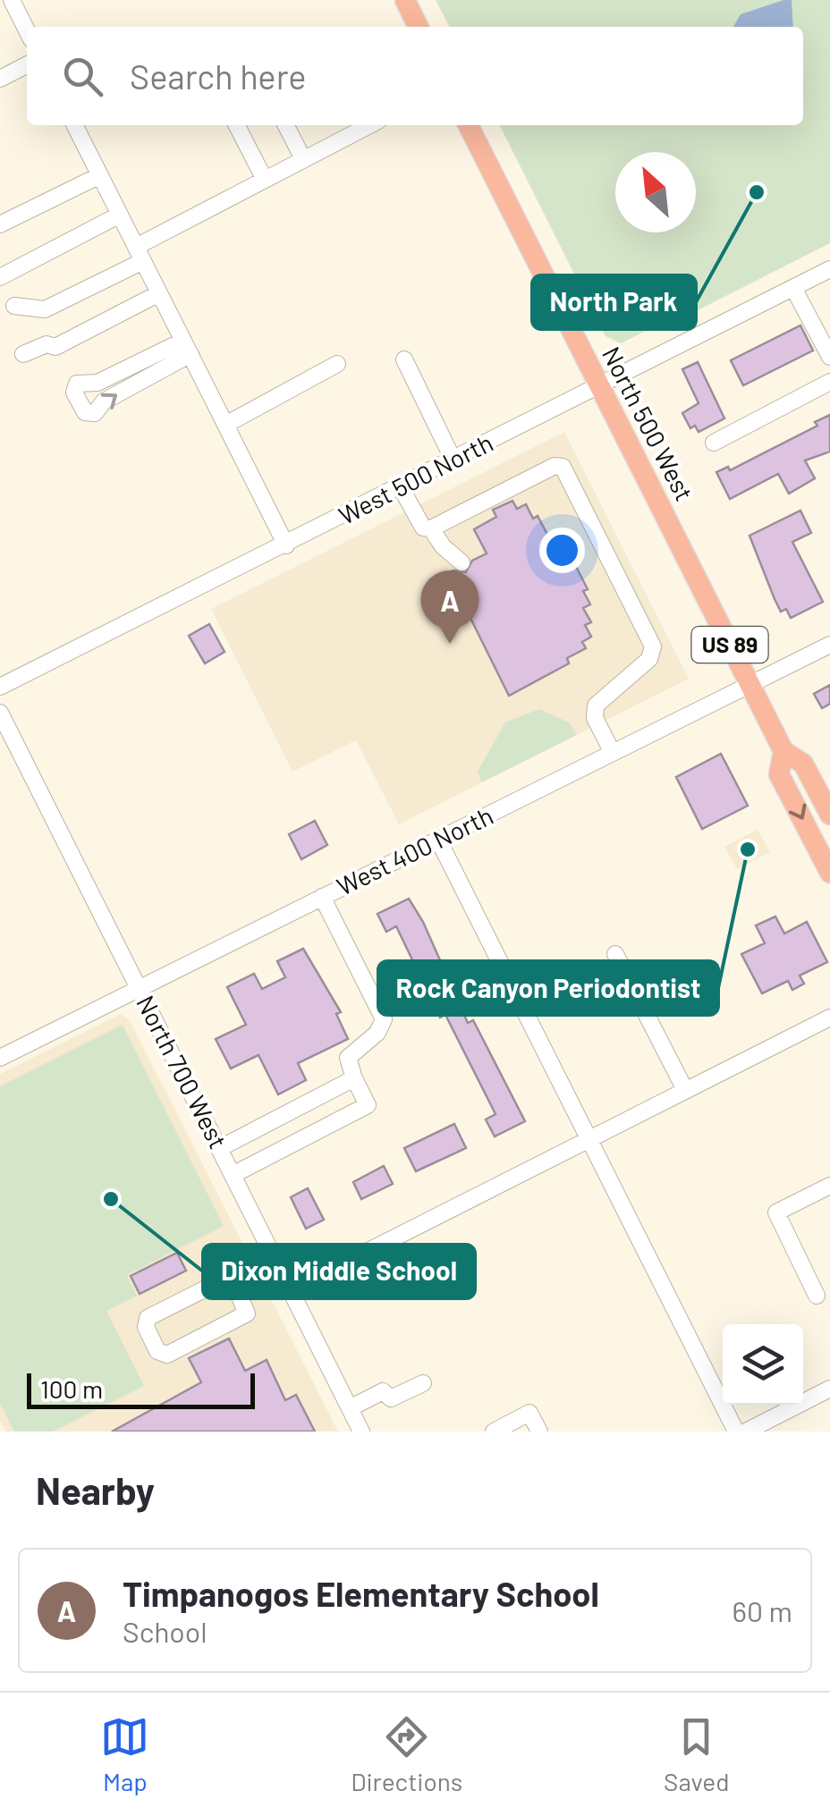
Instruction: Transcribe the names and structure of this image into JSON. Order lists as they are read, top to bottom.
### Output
{
  "streets": {
    "main road": ["North 500 West", "US 89"],
    "street": ["West 500 North", "West 400 North", "North 700 West"]
  },
  "crossings": [
    ["North 500 West", "West 500 North"],
    ["North 500 West", "West 400 North"],
    ["West 400 North", "North 700 West"]
  ],
  "places": ["North Park", "Rock Canyon Periodontist", "Dixon Middle School"],
  "scale_bar": "100 m",
  "north": "top left",
  "page": {
    "search": "Search here",
    "pins": "A",
    "scale": "100 m",
    "heading": "Nearby",
    "list": [
      {
        "mark": "A",
        "name": "Timpanogos Elementary School",
        "note": "School",
        "value": "60 m"
      }
    ],
    "nav": ["Map", "Directions", "Saved"]
  }
}
